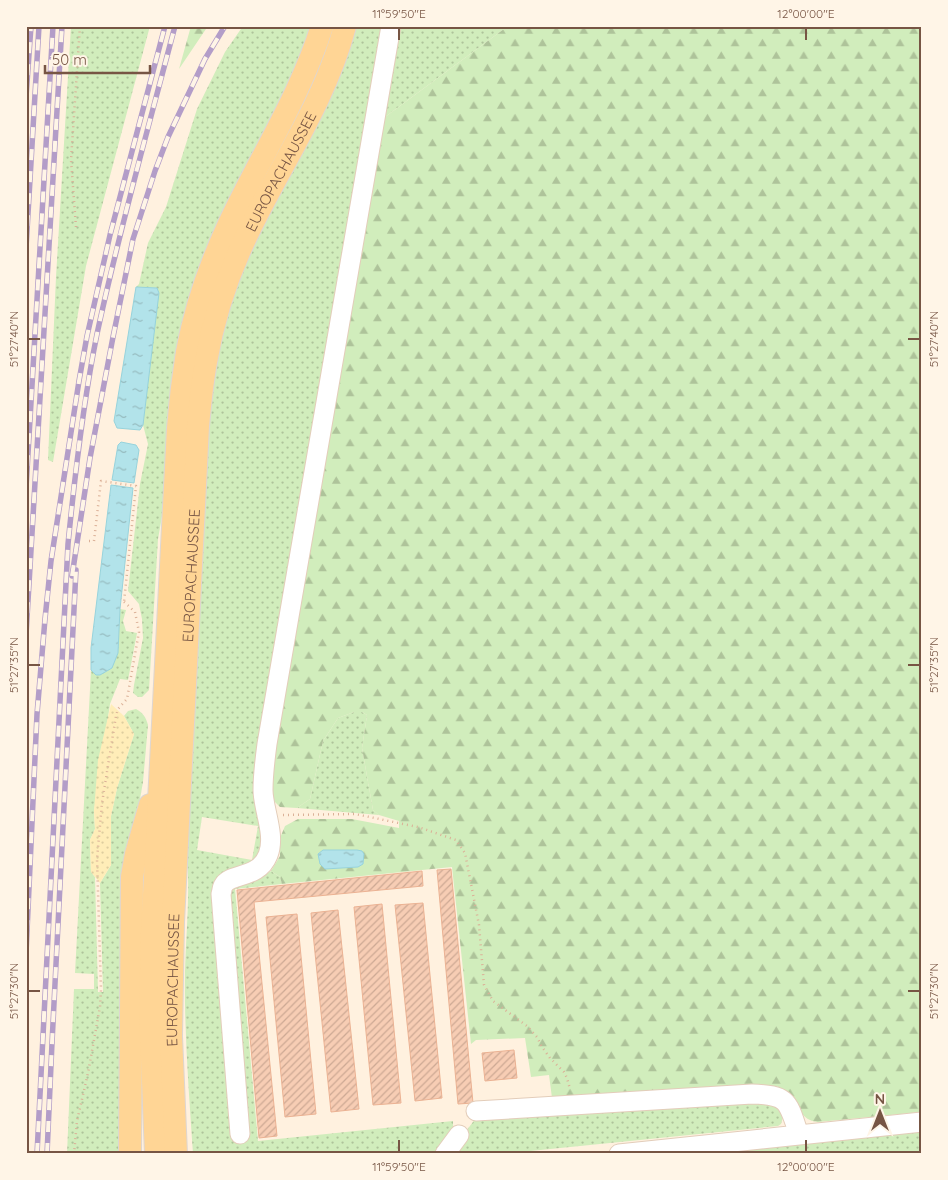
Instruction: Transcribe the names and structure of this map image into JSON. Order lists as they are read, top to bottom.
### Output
{
  "streets": {
    "main road": ["EUROPACHAUSSEE"]
  },
  "scale_bar": "50 m",
  "north": "top",
  "coordinates": [
    "11°59'50\"E",
    "12°00'00\"E",
    "51°27'40\"N",
    "51°27'35\"N",
    "51°27'30\"N"
  ]
}
